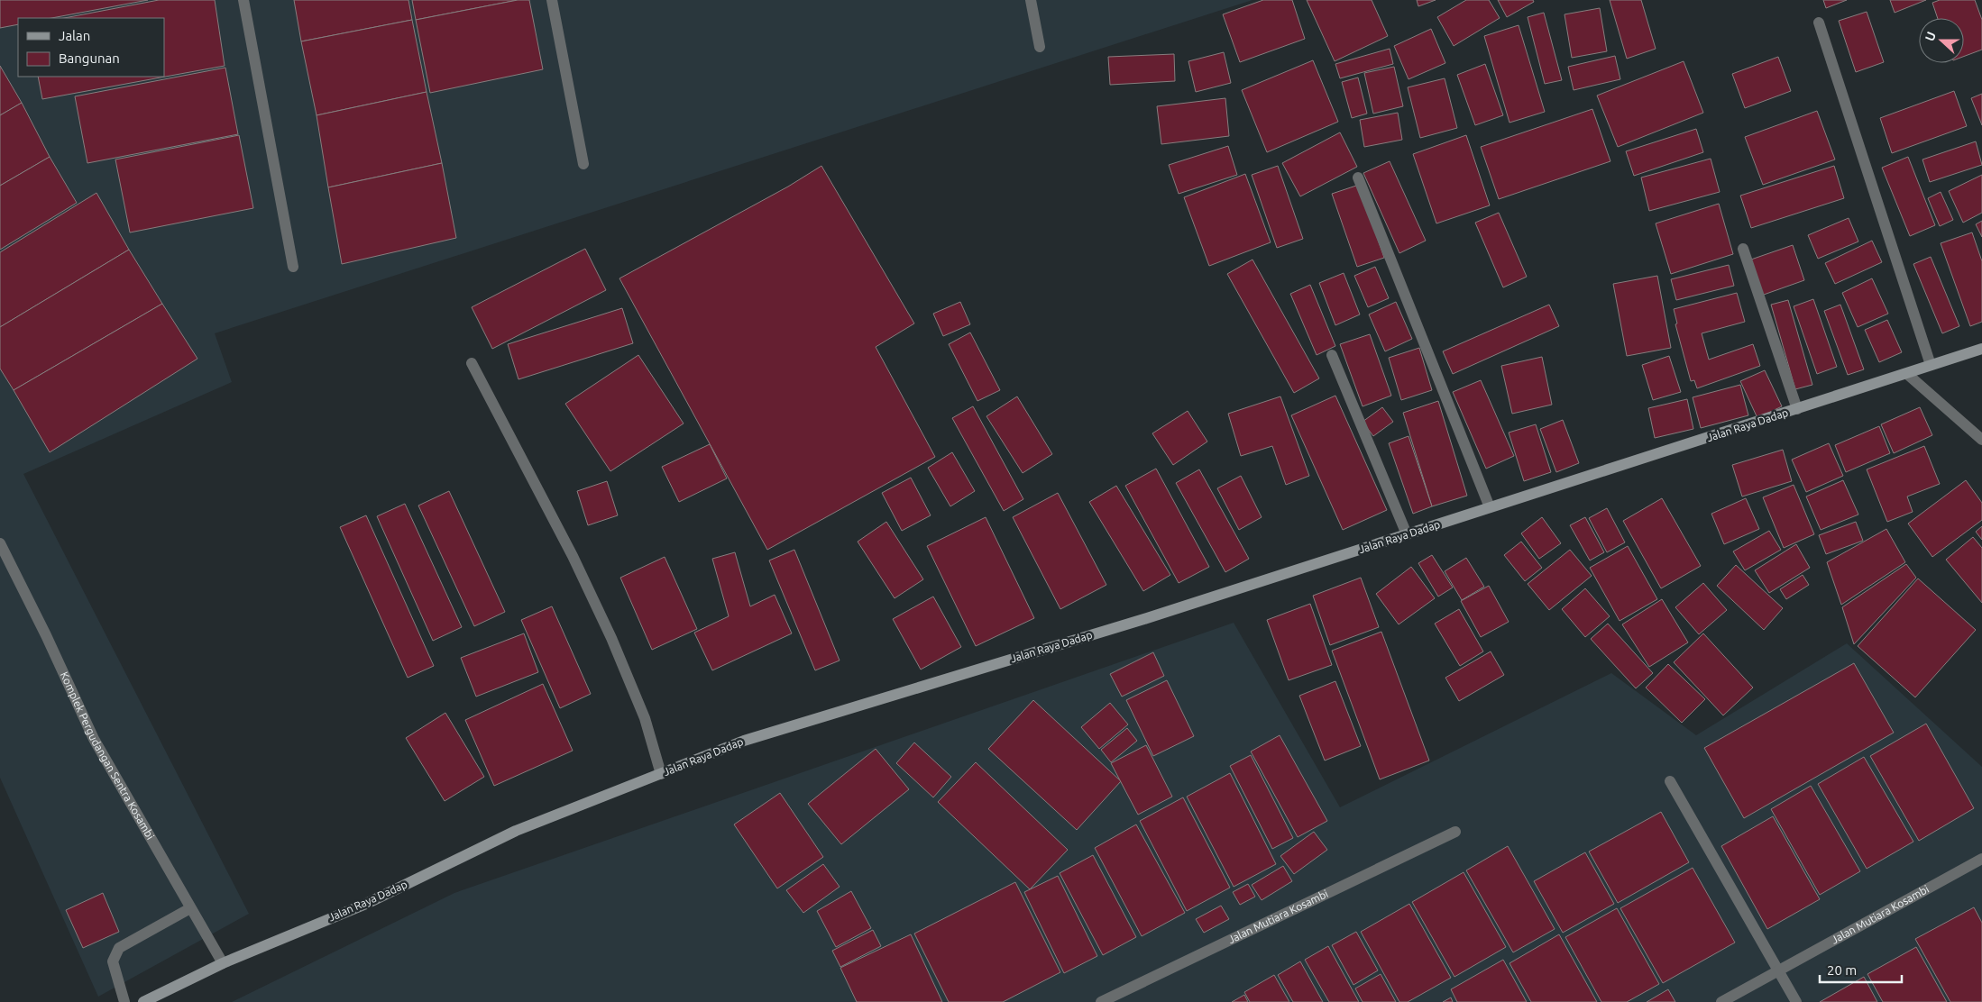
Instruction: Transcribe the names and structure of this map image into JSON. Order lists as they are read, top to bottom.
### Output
{
  "streets": {
    "main road": ["Jalan Raya Dadap"],
    "street": ["Komplek Pergudangan Sentra Kosambi", "Jalan Mutiara Kosambi"]
  },
  "crossings": [
    ["Jalan Raya Dadap", "Komplek Pergudangan Sentra Kosambi"]
  ],
  "legend": ["Jalan", "Bangunan"],
  "scale_bar": "20 m",
  "north": "left"
}
